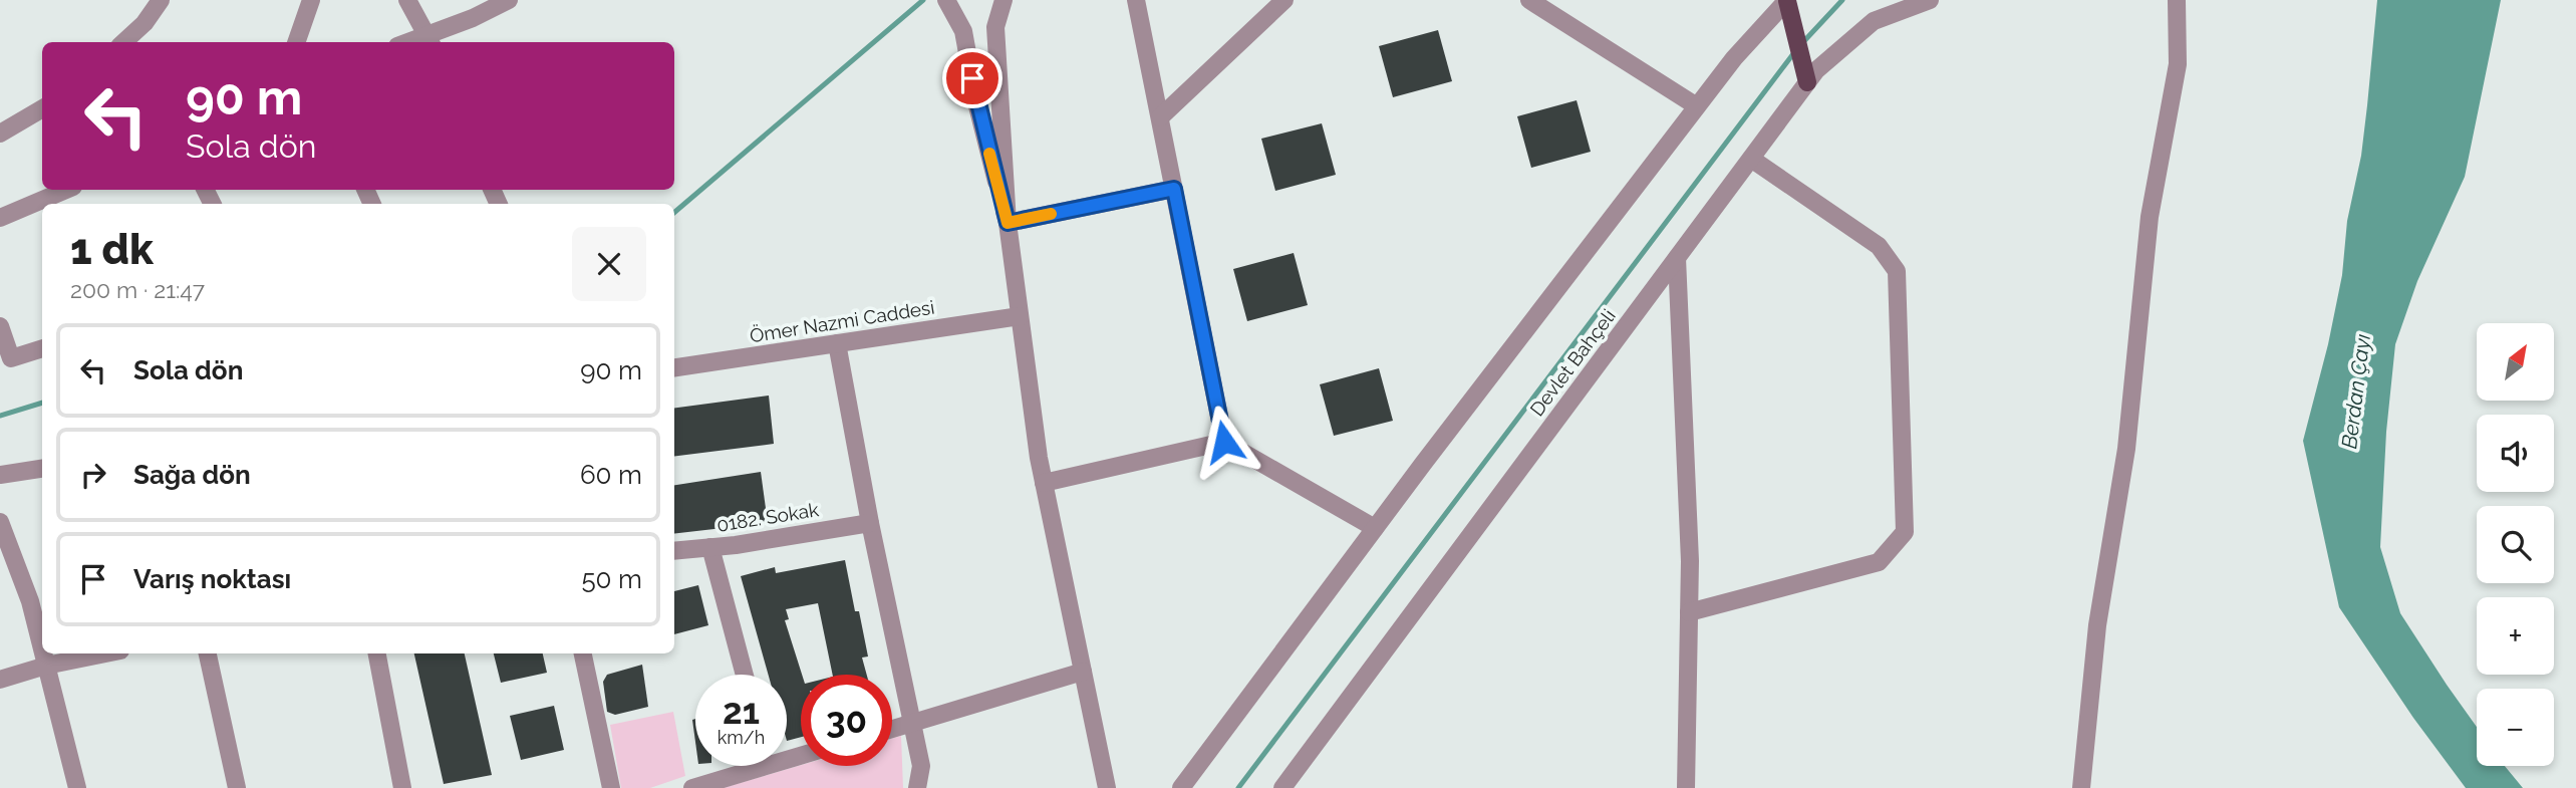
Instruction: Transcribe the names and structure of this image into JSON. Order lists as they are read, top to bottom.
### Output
{
  "streets": {
    "street": ["Ömer Nazmi Caddesi", "Devlet Bahçeli", "0182. Sokak"]
  },
  "water": ["Berdan Çayı"],
  "north": "top right",
  "page": {
    "turn": ["90 m", "Sola dön"],
    "heading": ["1 dk", "200 m · 21:47"],
    "map_buttons": ["+", "−"],
    "list": [
      {
        "name": "Sola dön",
        "value": "90 m"
      },
      {
        "name": "Sağa dön",
        "value": "60 m"
      },
      {
        "name": "Varış noktası",
        "value": "50 m"
      }
    ],
    "speed": "21 km/h",
    "limit": "30"
  }
}
